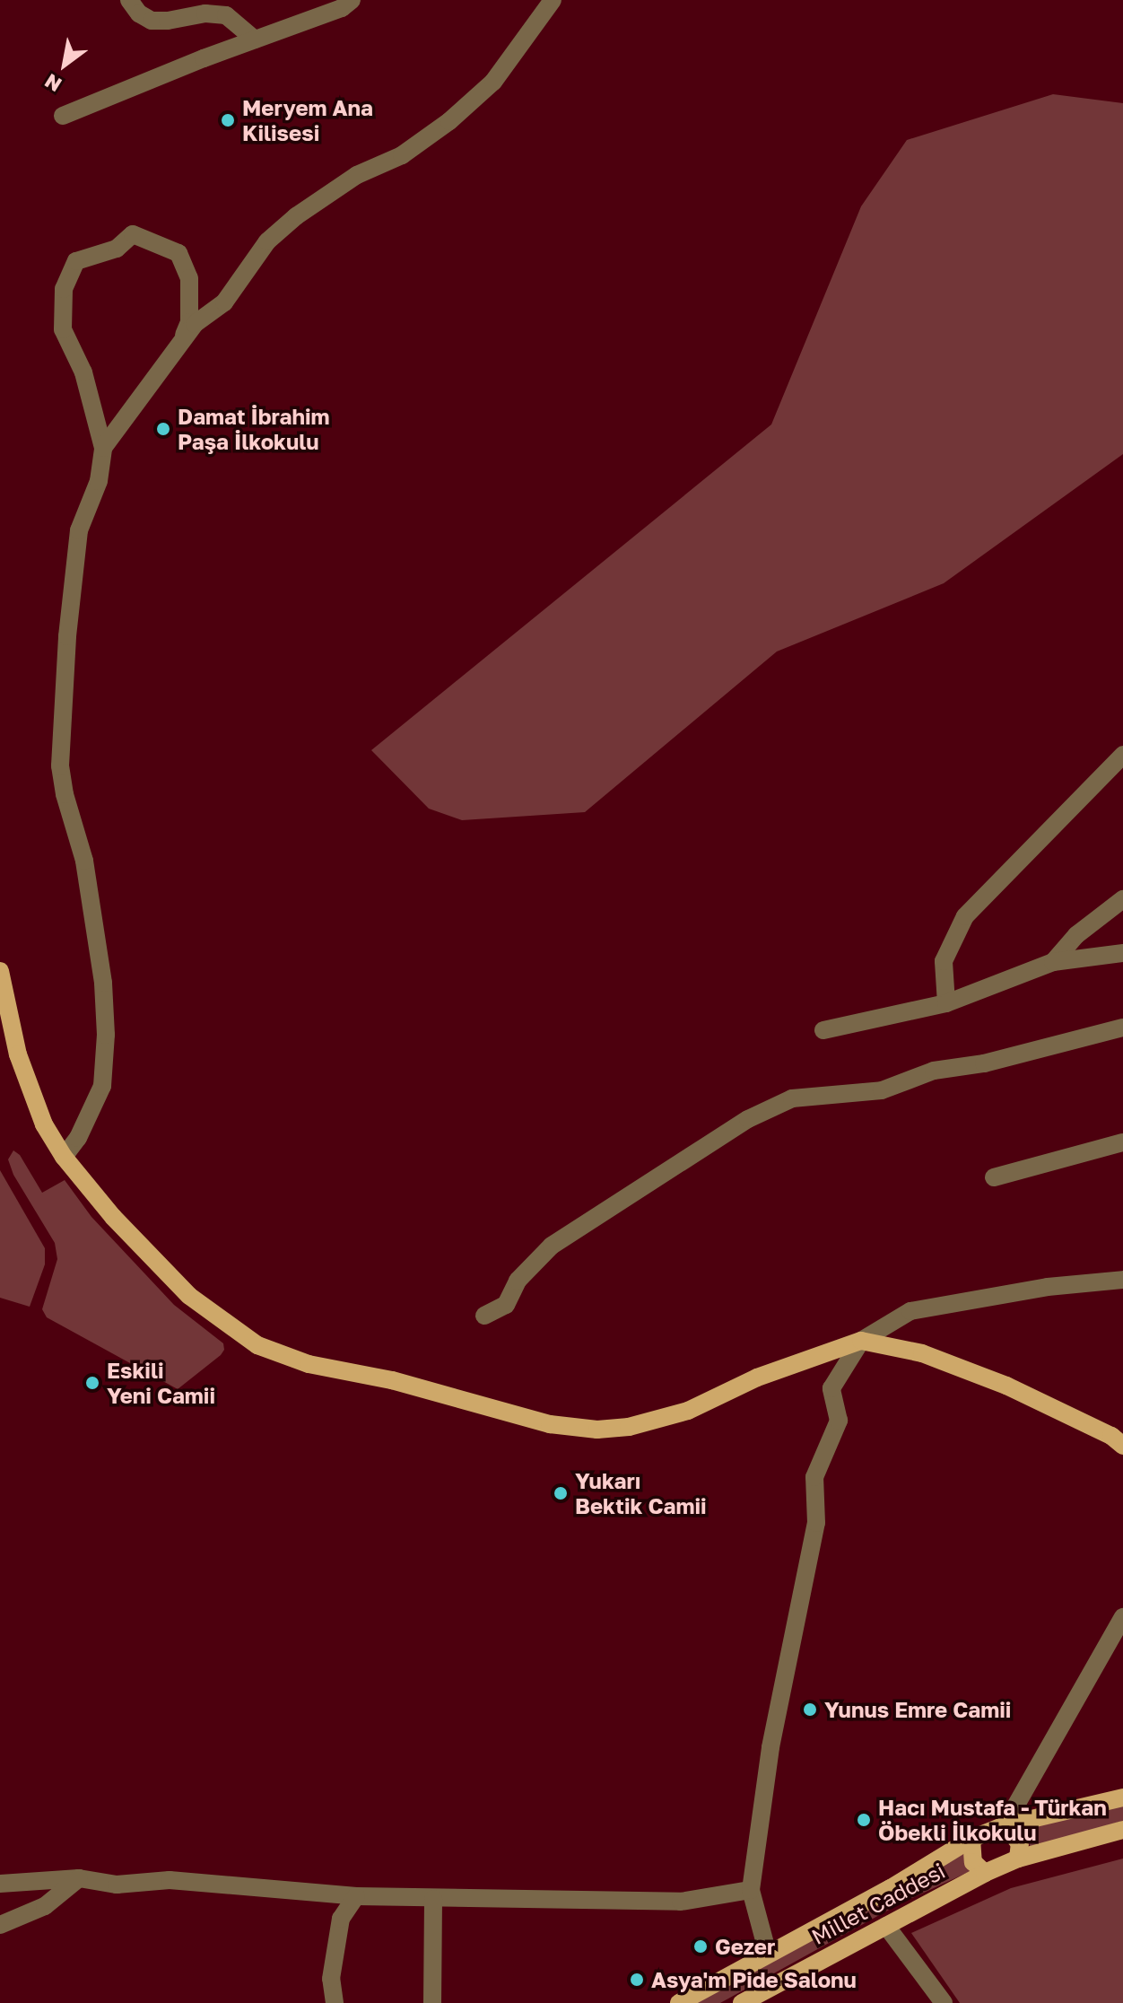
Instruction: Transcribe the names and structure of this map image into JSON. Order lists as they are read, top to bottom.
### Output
{
  "streets": {
    "main road": ["Millet Caddesi"]
  },
  "places": [
    "Meryem Ana Kilisesi",
    "Damat İbrahim Paşa İlkokulu",
    "Eskili Yeni Camii",
    "Yukarı Bektik Camii",
    "Yunus Emre Camii",
    "Hacı Mustafa - Türkan Öbekli İlkokulu",
    "Gezer",
    "Asya'm Pide Salonu"
  ],
  "north": "bottom left"
}
